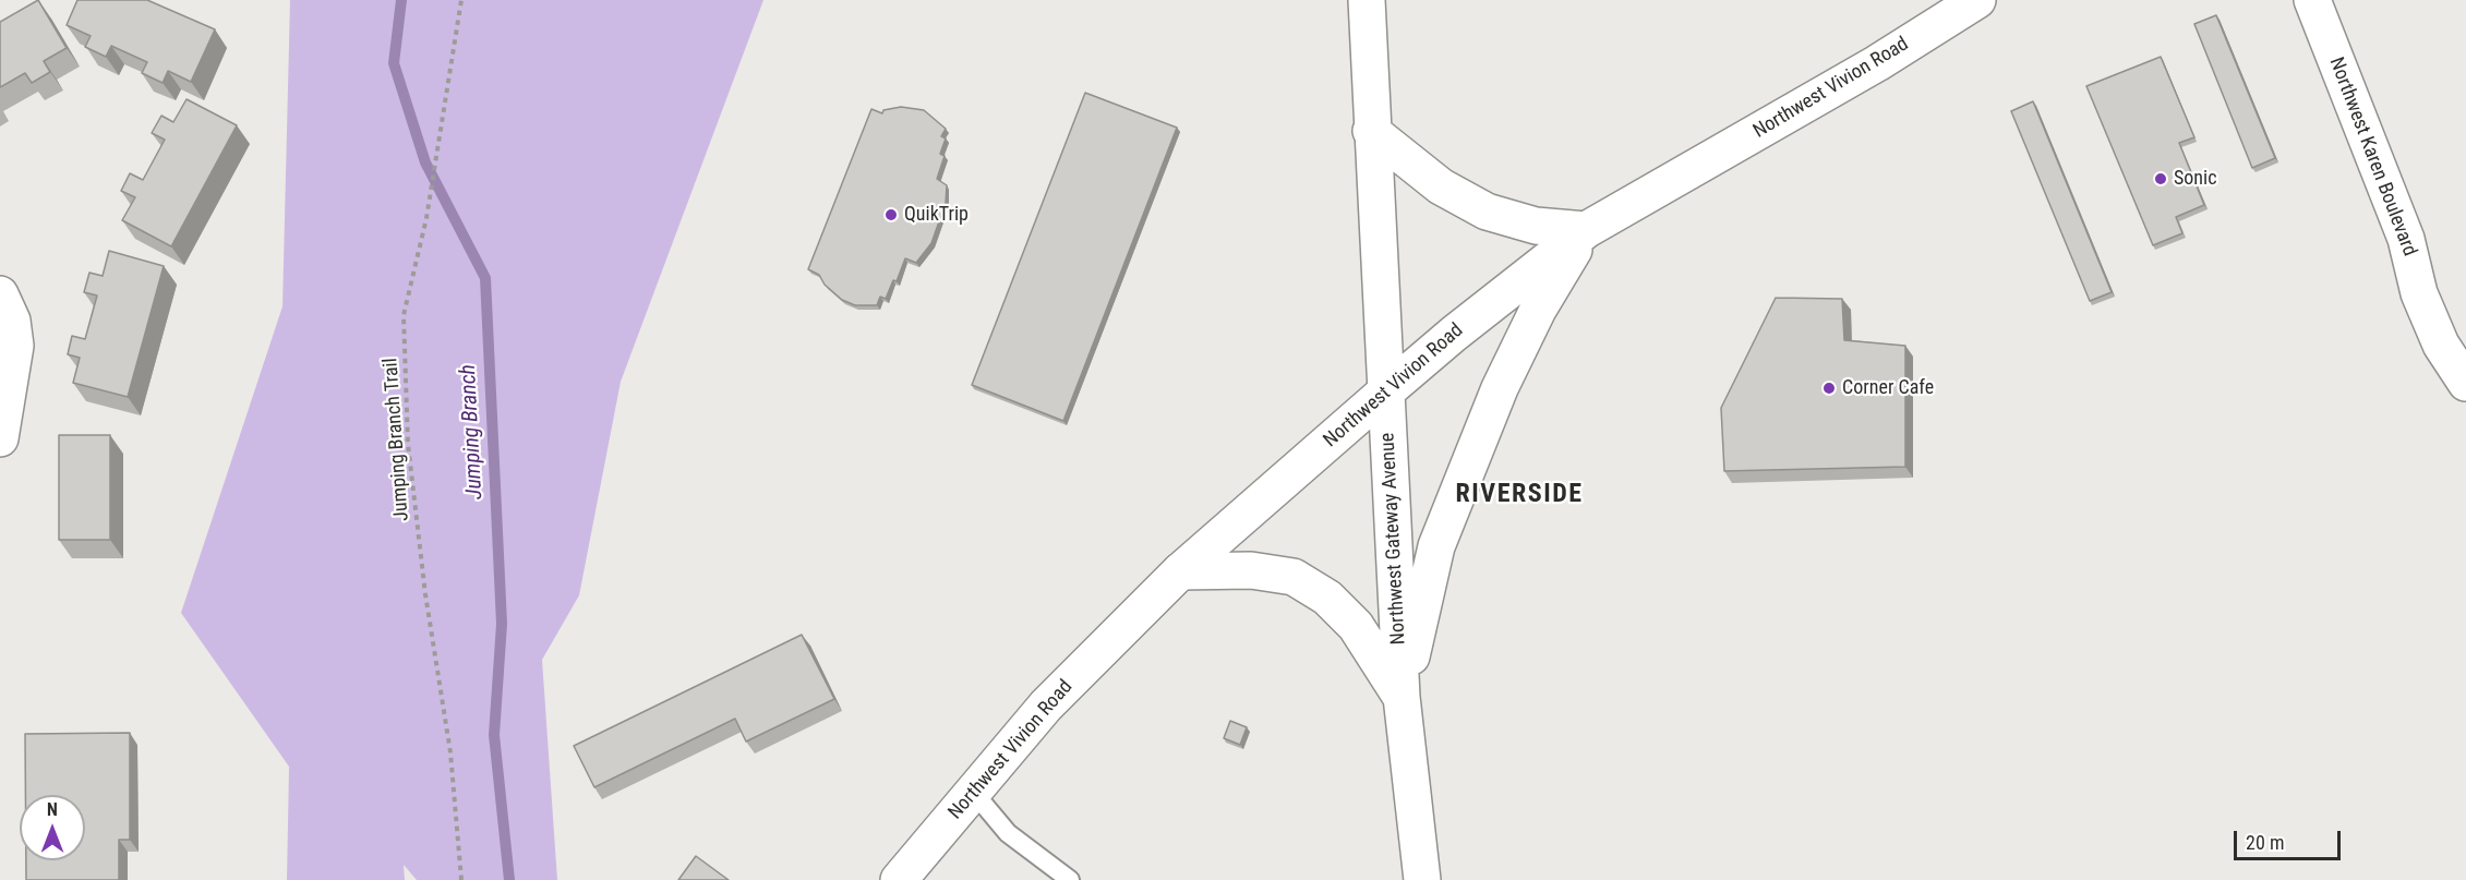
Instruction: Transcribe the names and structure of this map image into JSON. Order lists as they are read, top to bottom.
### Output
{
  "streets": {
    "main road": ["Northwest Vivion Road", "Northwest Karen Boulevard", "Northwest Gateway Avenue"],
    "path": ["Jumping Branch Trail"]
  },
  "crossings": [
    ["Northwest Vivion Road", "Northwest Gateway Avenue"]
  ],
  "districts": ["RIVERSIDE"],
  "water": ["Jumping Branch"],
  "places": ["Sonic", "QuikTrip", "Corner Cafe"],
  "scale_bar": "20 m",
  "north": "top"
}
